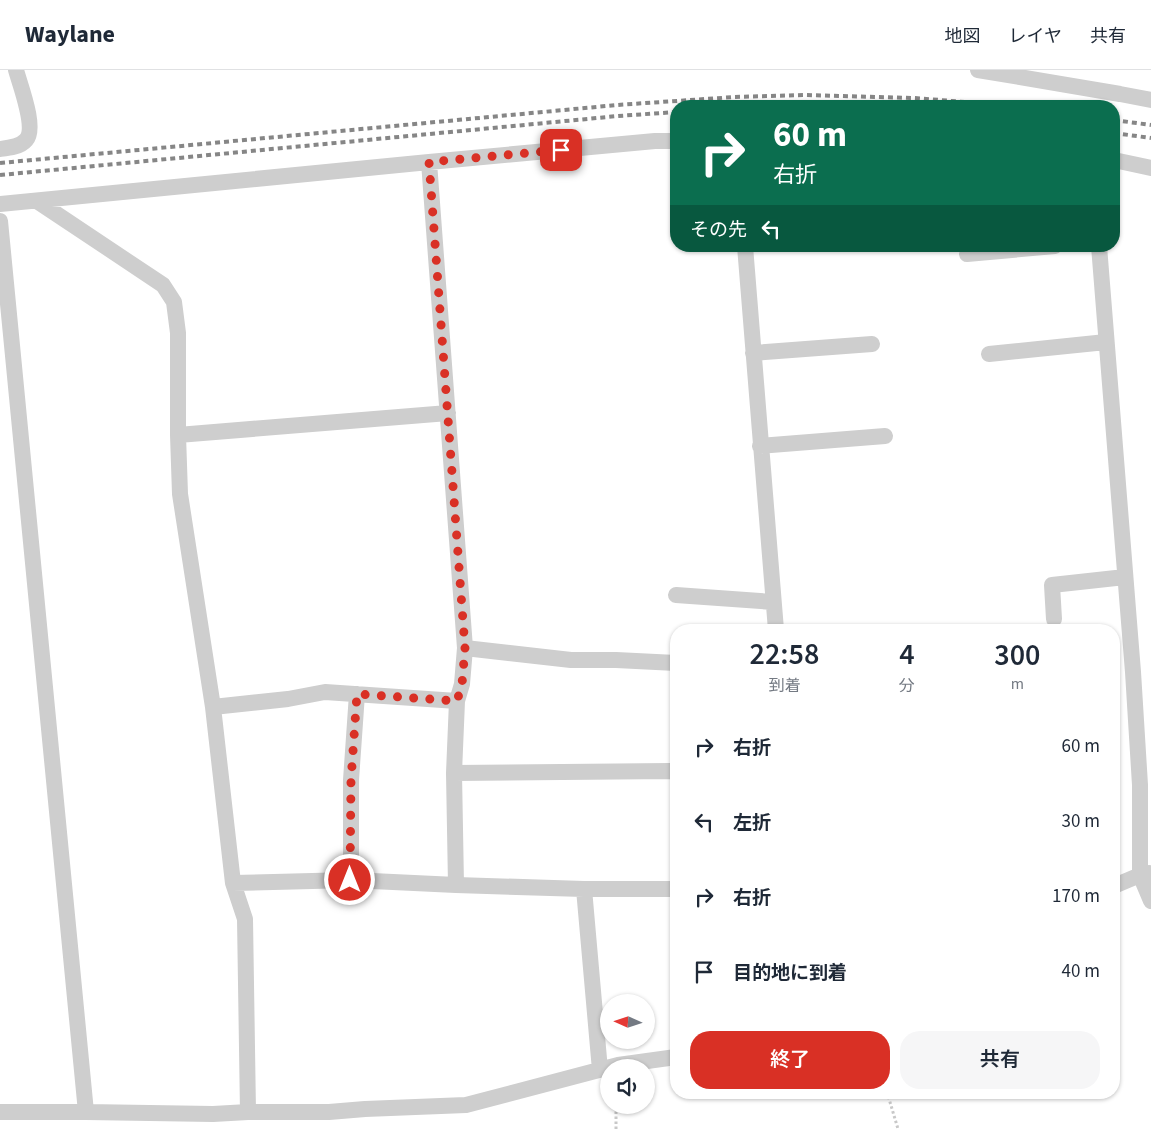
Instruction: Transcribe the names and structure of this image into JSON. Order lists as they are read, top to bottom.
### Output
{
  "north": "left",
  "page": {
    "header": "Waylane",
    "nav": ["地図", "レイヤ", "共有"],
    "turn": ["60 m", "右折"],
    "then": "その先",
    "eta": [
      "22:58",
      "到着",
      "4",
      "分",
      "300",
      "m"
    ],
    "list": [
      {
        "name": "右折",
        "value": "60 m"
      },
      {
        "name": "左折",
        "value": "30 m"
      },
      {
        "name": "右折",
        "value": "170 m"
      },
      {
        "name": "目的地に到着",
        "value": "40 m"
      }
    ],
    "buttons": ["終了", "共有"]
  }
}
